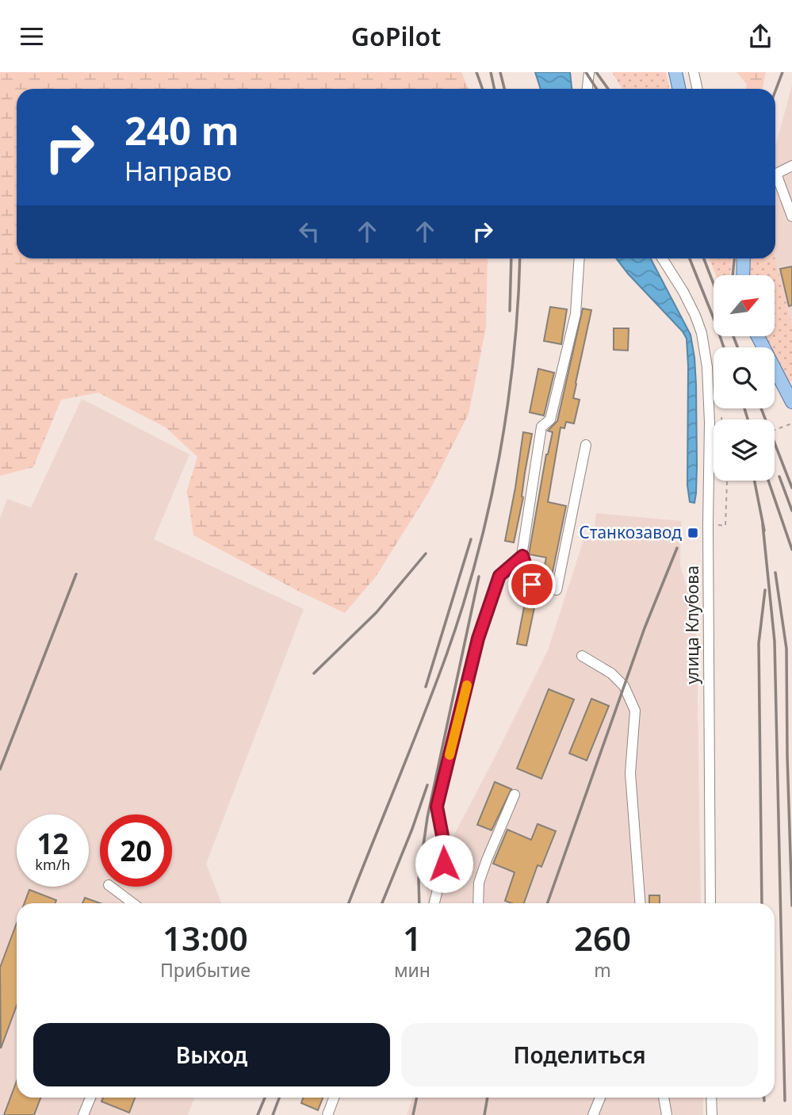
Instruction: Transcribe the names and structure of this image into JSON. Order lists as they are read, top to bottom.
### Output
{
  "streets": {
    "street": ["улица Клубова"]
  },
  "places": {
    "transit": ["Станкозавод"]
  },
  "north": "top right",
  "page": {
    "header": "GoPilot",
    "turn": ["240 m", "Направо"],
    "speed": "12 km/h",
    "limit": "20",
    "eta": [
      "13:00",
      "Прибытие",
      "1",
      "мин",
      "260",
      "m"
    ],
    "buttons": ["Выход", "Поделиться"]
  }
}
